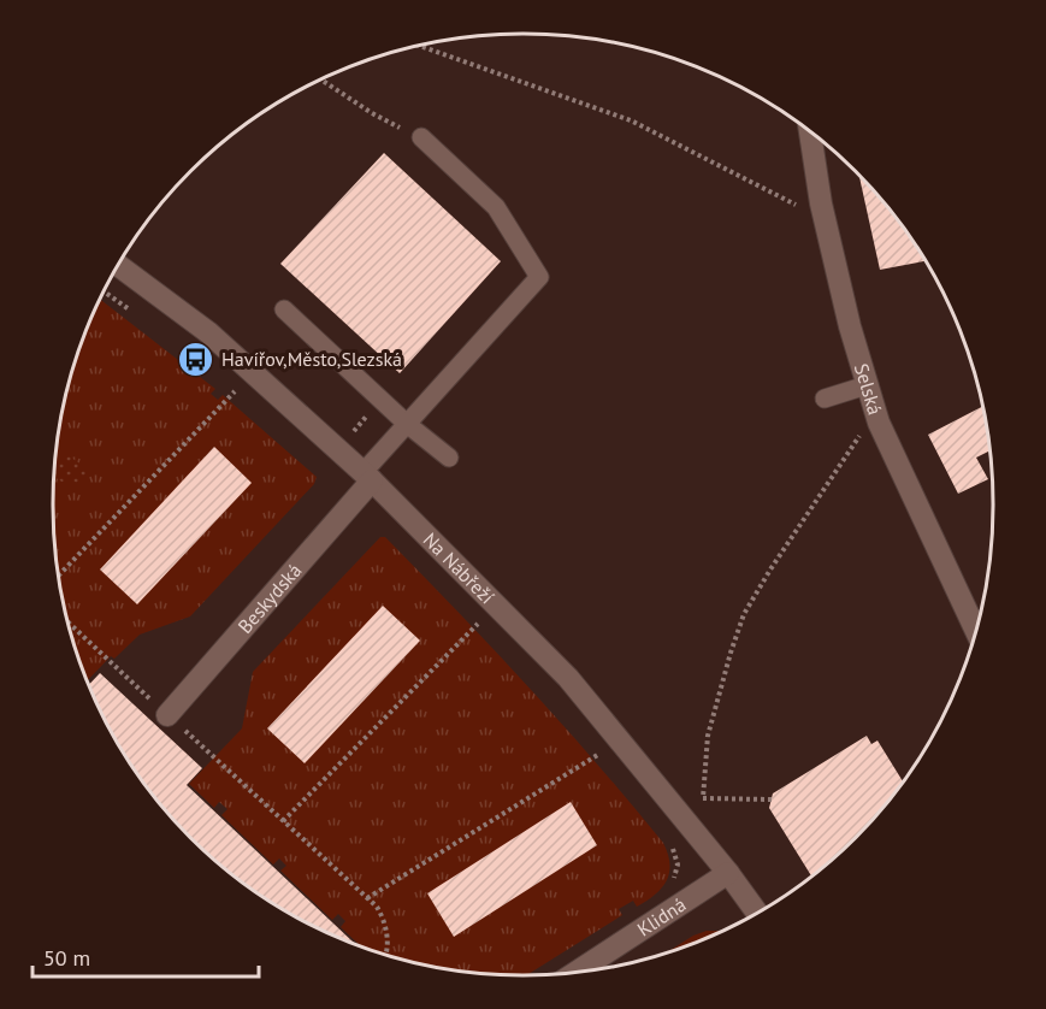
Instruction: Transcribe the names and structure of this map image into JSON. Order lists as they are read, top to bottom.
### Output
{
  "streets": {
    "street": [
      "Selská",
      "Na Nábřeží",
      "Beskydská",
      "Klidná"
    ]
  },
  "crossings": [
    ["Na Nábřeží", "Beskydská"],
    ["Na Nábřeží", "Klidná"]
  ],
  "places": {
    "bus stop": ["Havířov,Město,Slezská"]
  },
  "scale_bar": "50 m"
}
